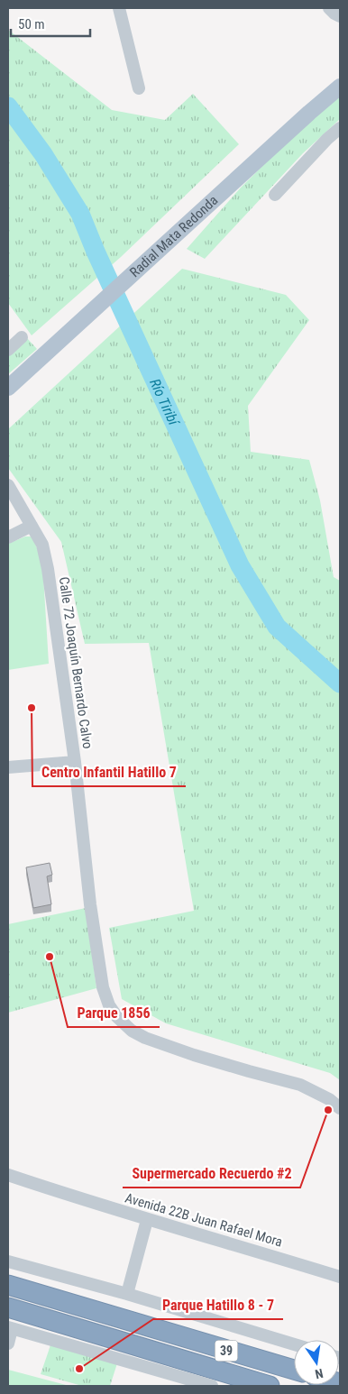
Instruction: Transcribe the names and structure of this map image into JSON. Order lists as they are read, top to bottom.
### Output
{
  "streets": {
    "highway": ["39"],
    "main road": ["Radial Mata Redonda"],
    "street": ["Calle 72 Joaquín Bernardo Calvo", "Avenida 22B Juan Rafael Mora"]
  },
  "water": ["Río Tiribí"],
  "places": [
    "Centro Infantil Hatillo 7",
    "Parque 1856",
    "Supermercado Recuerdo #2",
    "Parque Hatillo 8 - 7"
  ],
  "scale_bar": "50 m",
  "north": "bottom"
}
